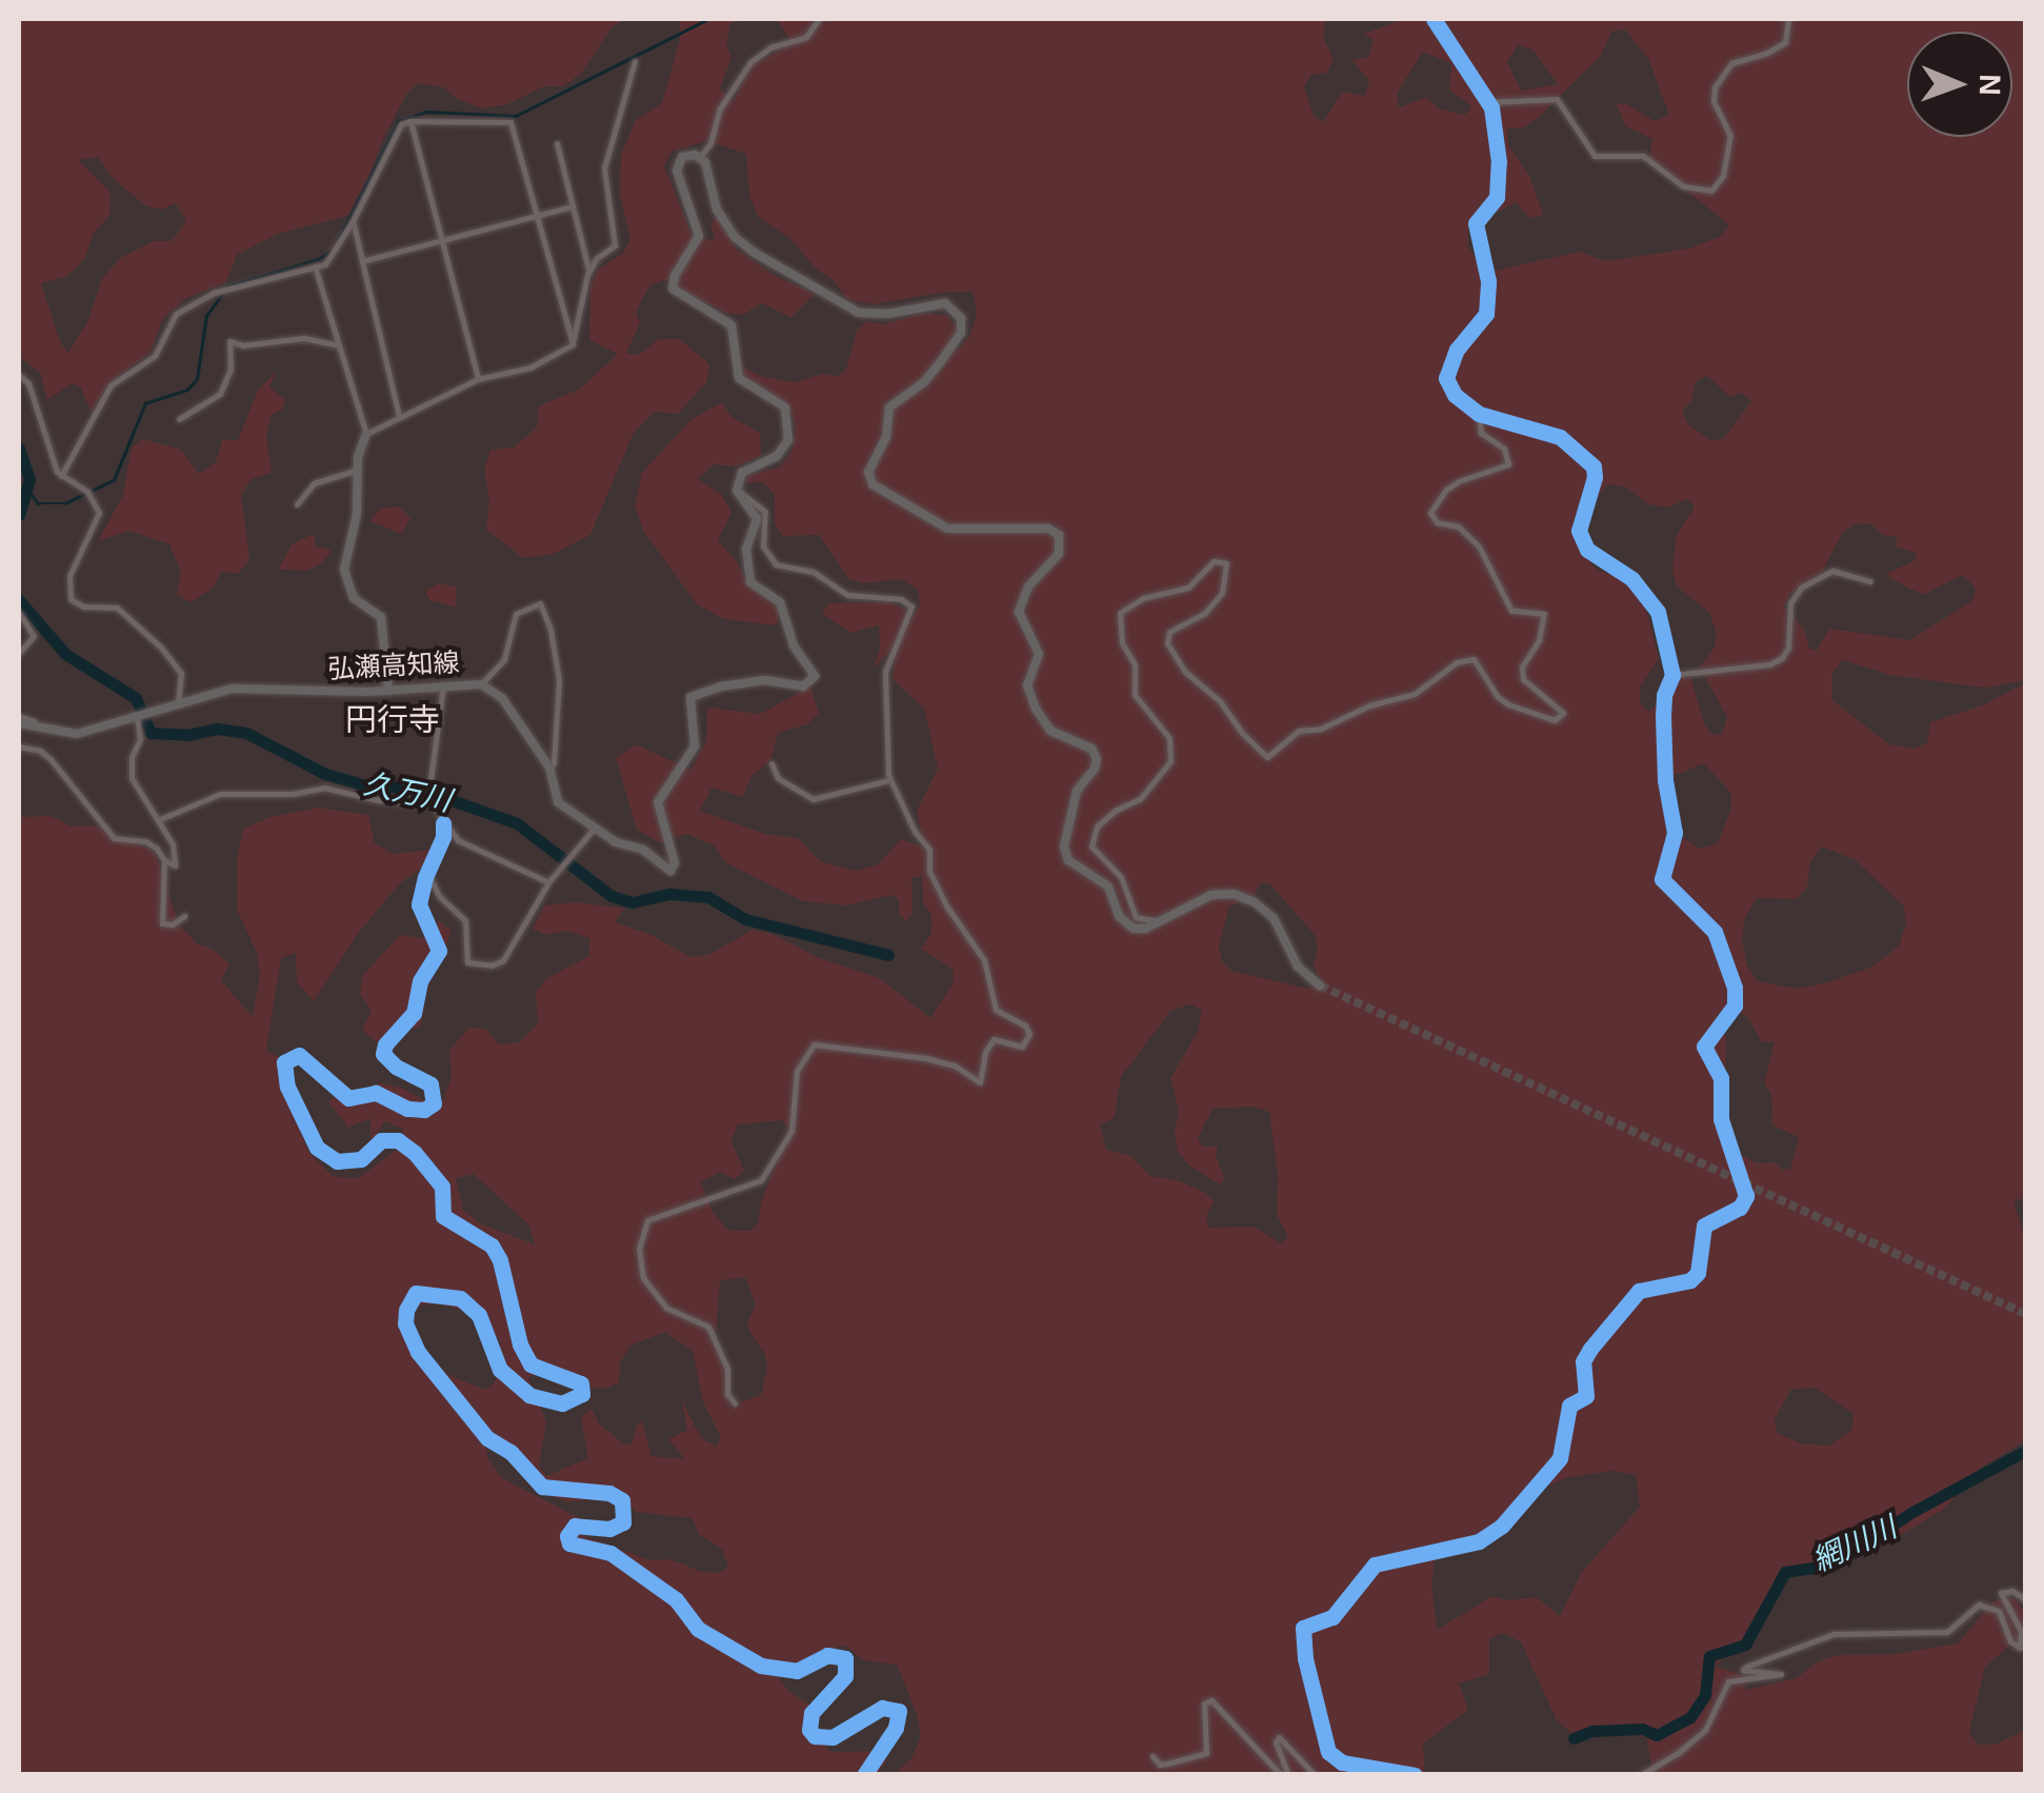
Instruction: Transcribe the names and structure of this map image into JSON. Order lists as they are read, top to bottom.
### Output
{
  "streets": {
    "main road": ["弘瀬高知線"]
  },
  "districts": ["円行寺"],
  "water": ["久万川", "網川川"],
  "north": "right"
}
